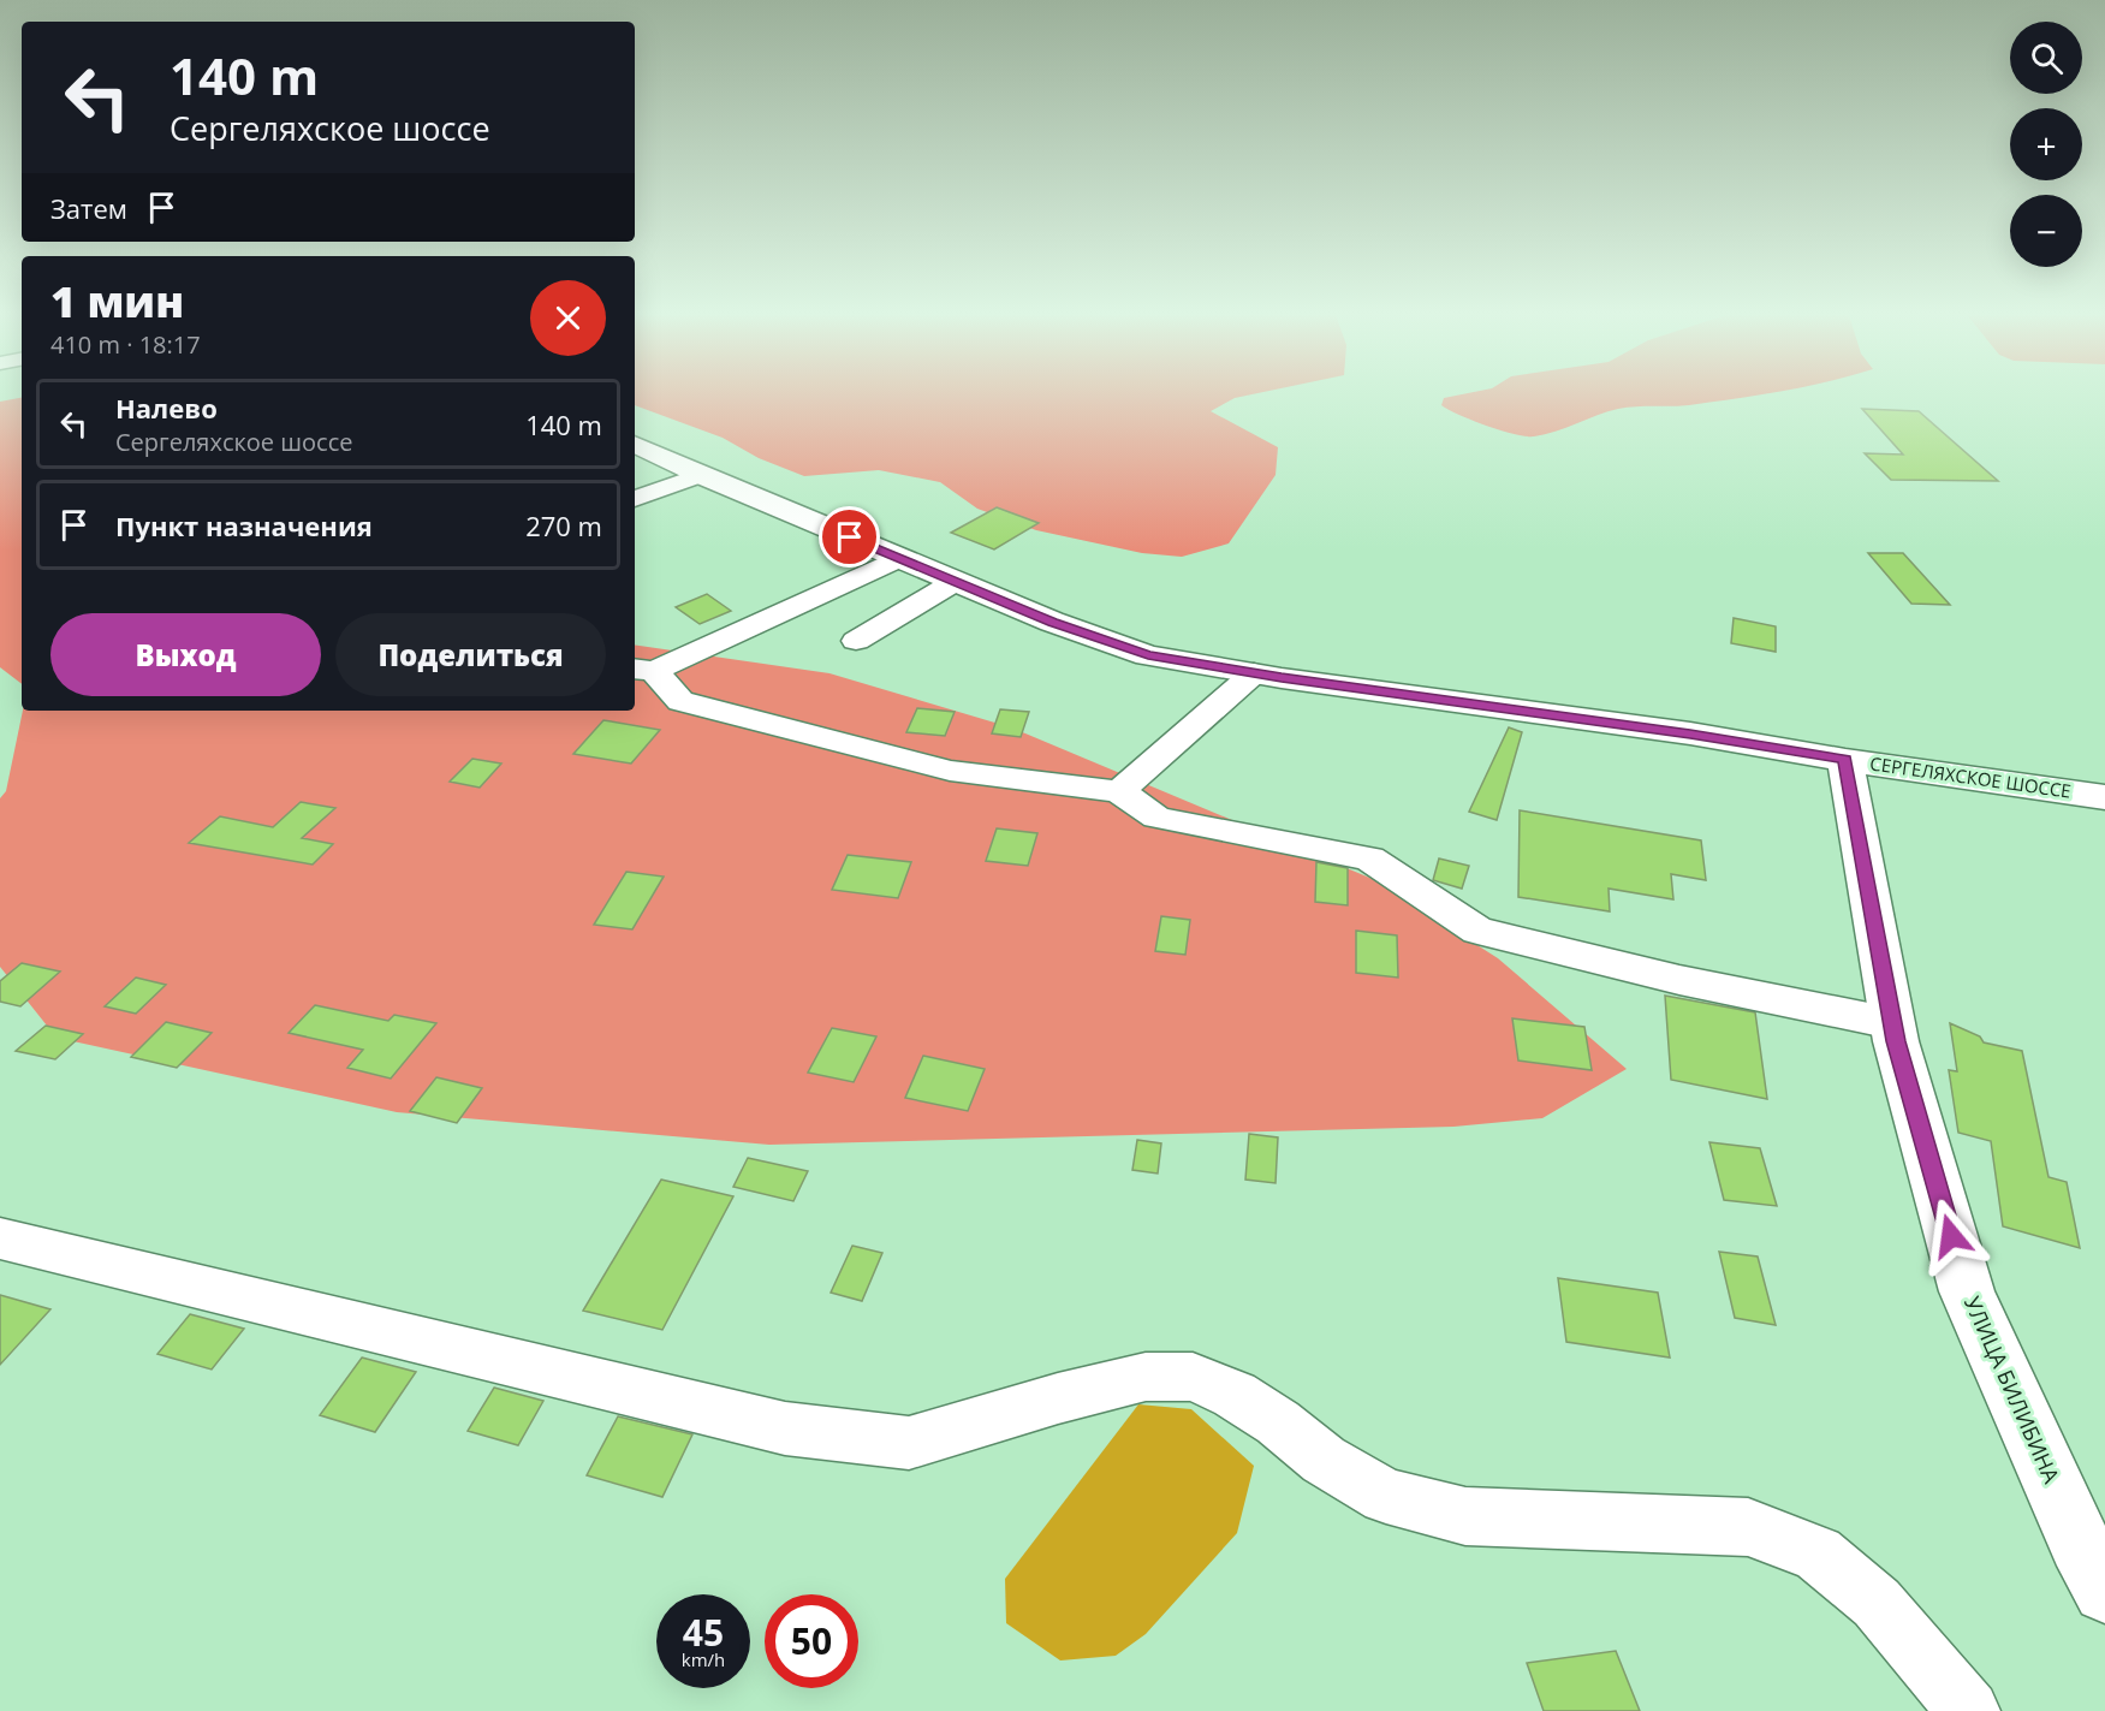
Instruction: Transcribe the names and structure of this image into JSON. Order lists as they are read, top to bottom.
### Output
{
  "streets": {
    "main road": ["СЕРГЕЛЯХСКОЕ ШОССЕ", "УЛИЦА БИЛИБИНА"]
  },
  "crossings": [
    ["СЕРГЕЛЯХСКОЕ ШОССЕ", "УЛИЦА БИЛИБИНА"]
  ],
  "page": {
    "map_buttons": ["+", "−"],
    "turn": ["140 m", "Сергеляхское шоссе"],
    "then": "Затем",
    "heading": ["1 мин", "410 m · 18:17"],
    "list": [
      {
        "name": "Налево",
        "note": "Сергеляхское шоссе",
        "value": "140 m"
      },
      {
        "name": "Пункт назначения",
        "value": "270 m"
      }
    ],
    "buttons": ["Выход", "Поделиться"],
    "speed": "45 km/h",
    "limit": "50"
  }
}
